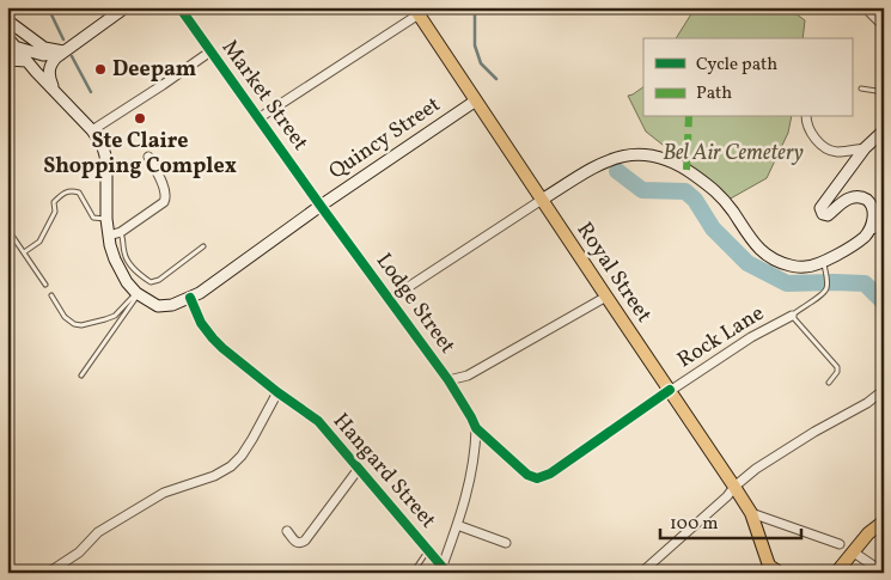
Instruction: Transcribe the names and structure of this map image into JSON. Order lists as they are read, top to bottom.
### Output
{
  "streets": {
    "main road": ["Quincy Street", "Royal Street"],
    "street": [
      "Market Street",
      "Lodge Street",
      "Rock Lane",
      "Hangard Street"
    ]
  },
  "crossings": [
    ["Market Street", "Quincy Street"],
    ["Market Street", "Lodge Street"],
    ["Quincy Street", "Royal Street"],
    ["Quincy Street", "Lodge Street"],
    ["Quincy Street", "Hangard Street"],
    ["Royal Street", "Rock Lane"],
    ["Lodge Street", "Rock Lane"]
  ],
  "parks": ["Bel Air Cemetery"],
  "places": ["Deepam", "Ste Claire Shopping Complex"],
  "legend": ["Cycle path", "Path"],
  "scale_bar": "100 m"
}
